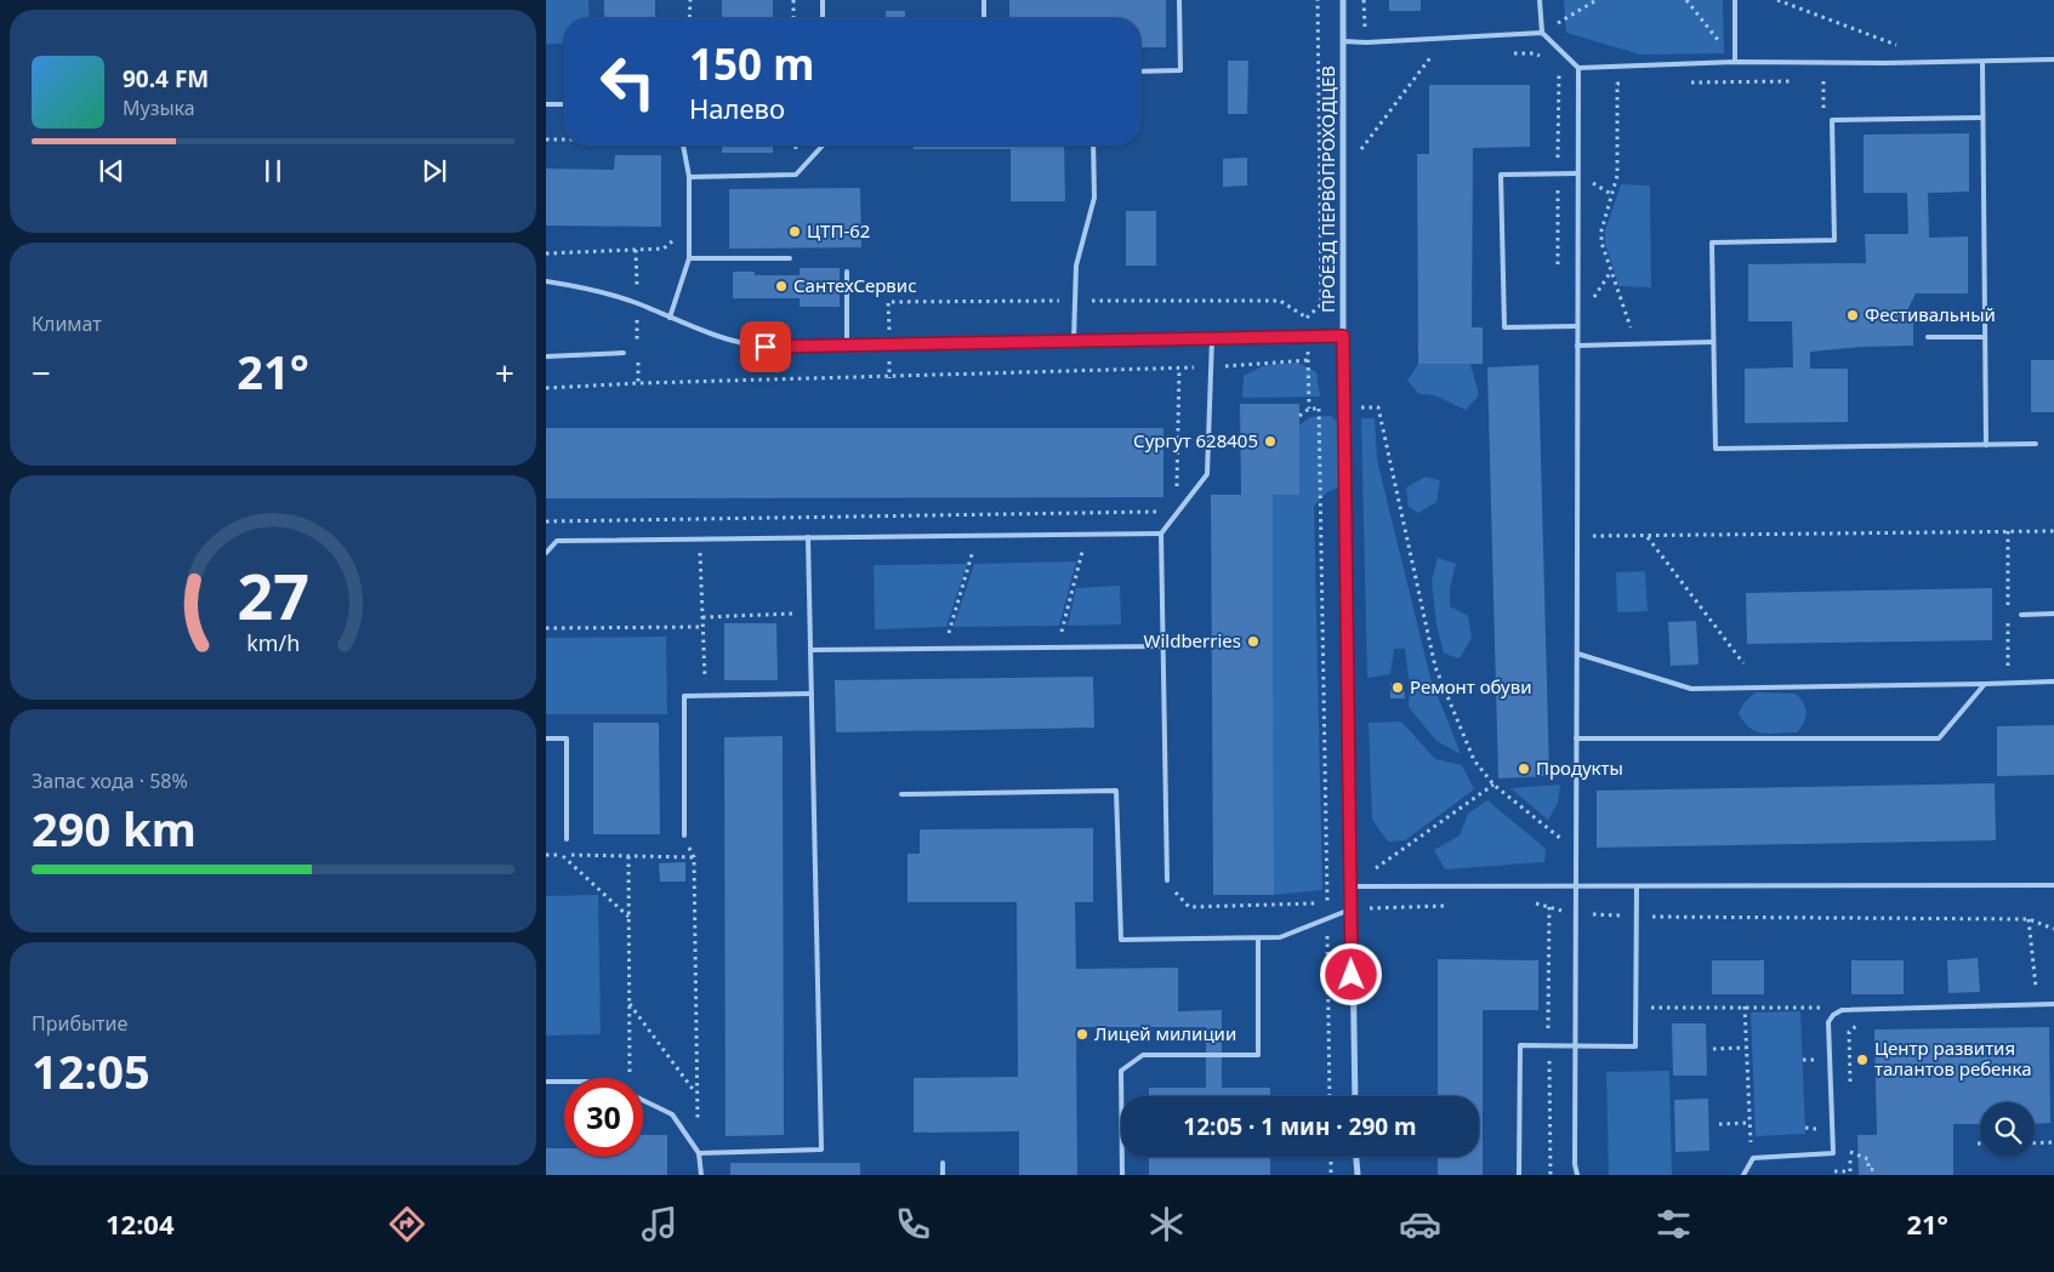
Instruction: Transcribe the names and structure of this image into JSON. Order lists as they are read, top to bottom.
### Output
{
  "streets": {
    "street": ["ПРОЕЗД ПЕРВОПРОХОДЦЕВ"]
  },
  "places": [
    "ЦТП-62",
    "СантехСервис",
    "Фестивальный",
    "Сургут 628405",
    "Wildberries",
    "Ремонт обуви",
    "Продукты",
    "Лицей милиции",
    "Центр развития талантов ребенка"
  ],
  "page": {
    "turn": ["150 m", "Налево"],
    "song": ["90.4 FM", "Музыка"],
    "tile": [
      "Климат",
      ["Запас хода · 58%", "290 km"],
      ["Прибытие", "12:05"]
    ],
    "heat": ["−", "21°", "+"],
    "limit": "30",
    "trip": "12:05 · 1 мин · 290 m",
    "tabs": ["12:04", "21°"],
    "gauge": ["27", "km/h"]
  }
}
